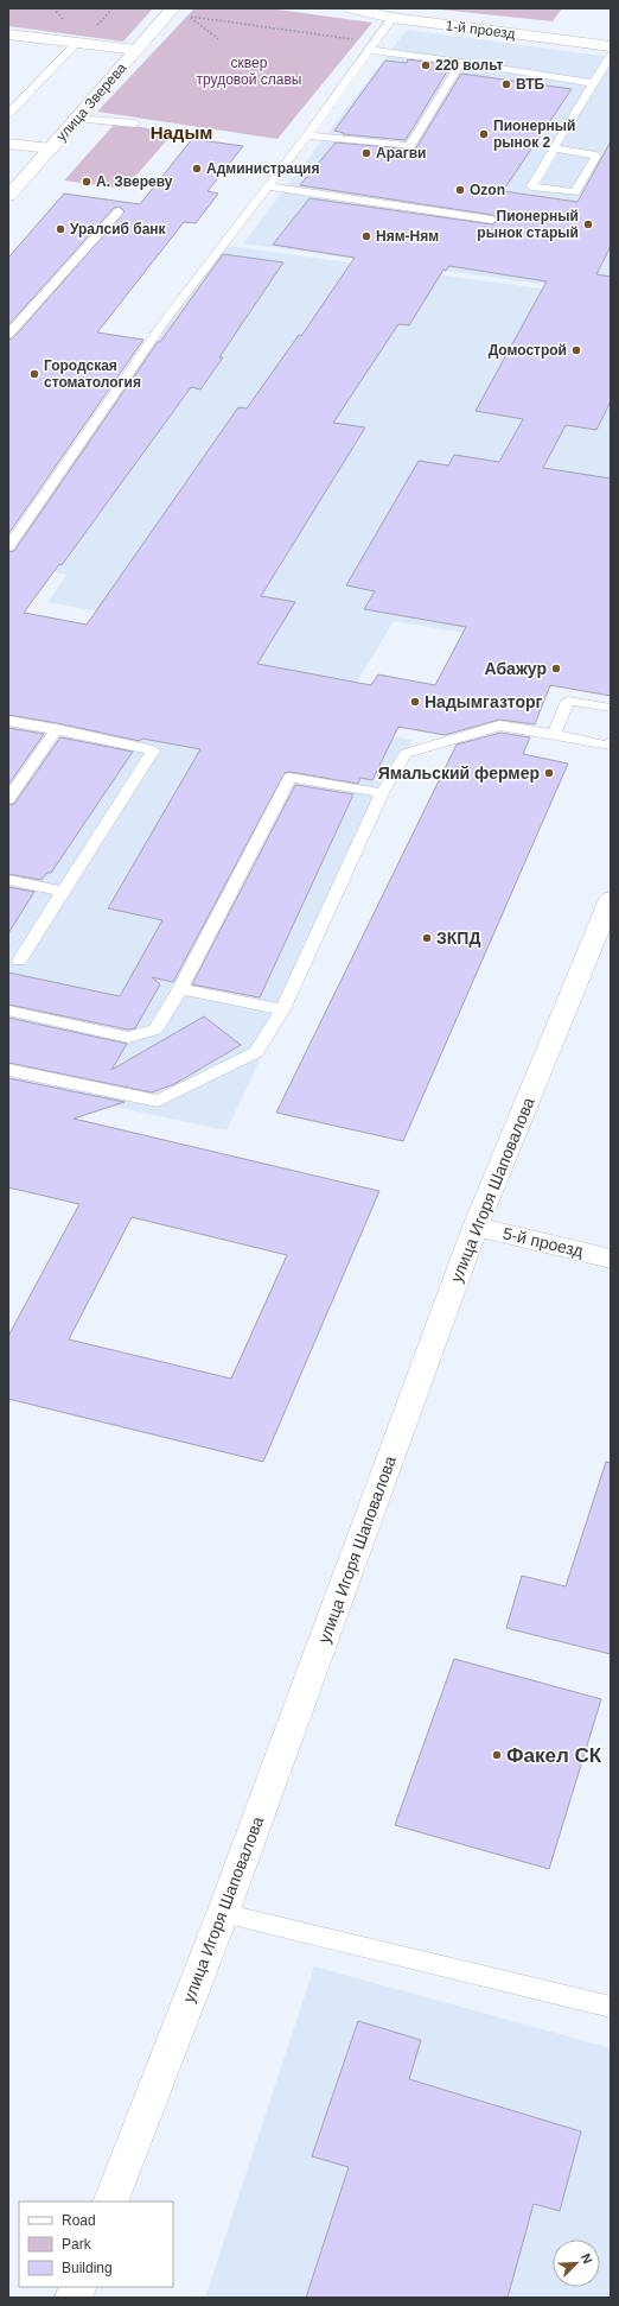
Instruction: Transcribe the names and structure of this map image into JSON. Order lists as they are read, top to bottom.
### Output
{
  "streets": {
    "street": [
      "1-й проезд",
      "улица Зверева",
      "улица Игоря Шаповалова",
      "5-й проезд"
    ]
  },
  "crossings": [
    ["улица Игоря Шаповалова", "5-й проезд"]
  ],
  "districts": ["Надым"],
  "parks": ["сквер трудовой славы"],
  "places": [
    "220 вольт",
    "ВТБ",
    "Пионерный рынок 2",
    "Арагви",
    "Администрация",
    "А. Звереву",
    "Ozon",
    "Пионерный рынок старый",
    "Уралсиб банк",
    "Ням-Ням",
    "Домострой",
    "Городская стоматология",
    "Абажур",
    "Надымгазторг",
    "Ямальский фермер",
    "ЗКПД",
    "Факел СК"
  ],
  "legend": ["Road", "Park", "Building"],
  "north": "top right"
}
